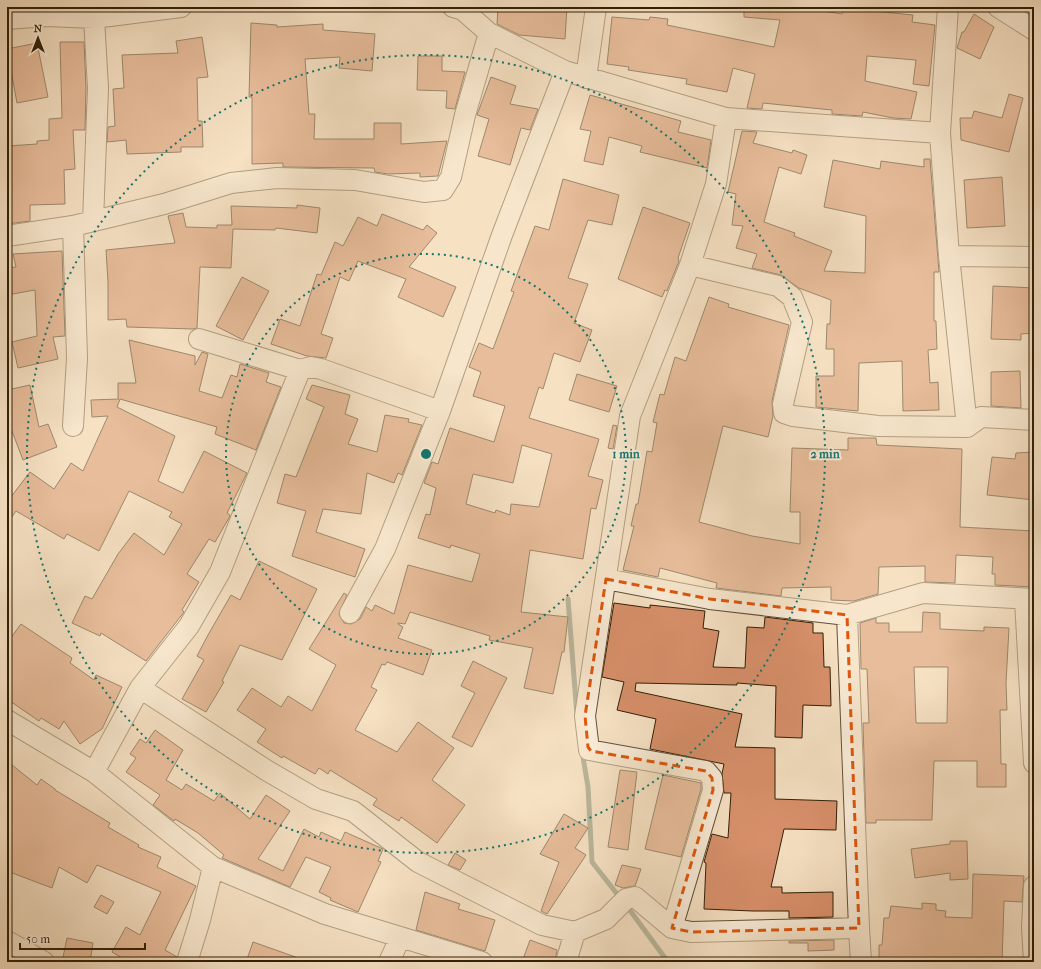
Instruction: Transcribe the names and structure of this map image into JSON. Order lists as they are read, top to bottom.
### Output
{
  "scale_bar": "50 m",
  "north": "top",
  "rings": ["1 min", "2 min"]
}
